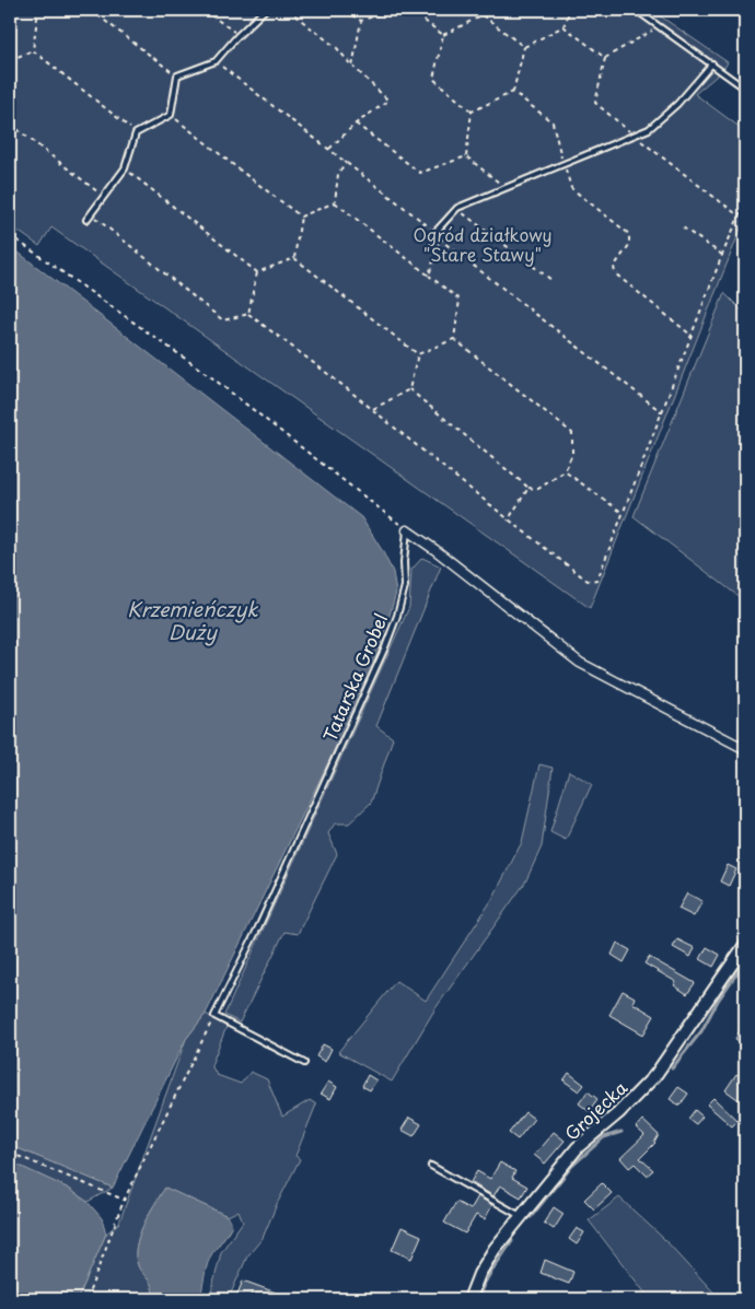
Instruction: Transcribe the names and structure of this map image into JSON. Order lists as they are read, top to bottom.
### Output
{
  "streets": {
    "street": ["Grojecka"],
    "lane": ["Tatarska Grobel"]
  },
  "water": ["Krzemieńczyk Duży"],
  "parks": ["Ogród działkowy \"Stare Stawy\""]
}
